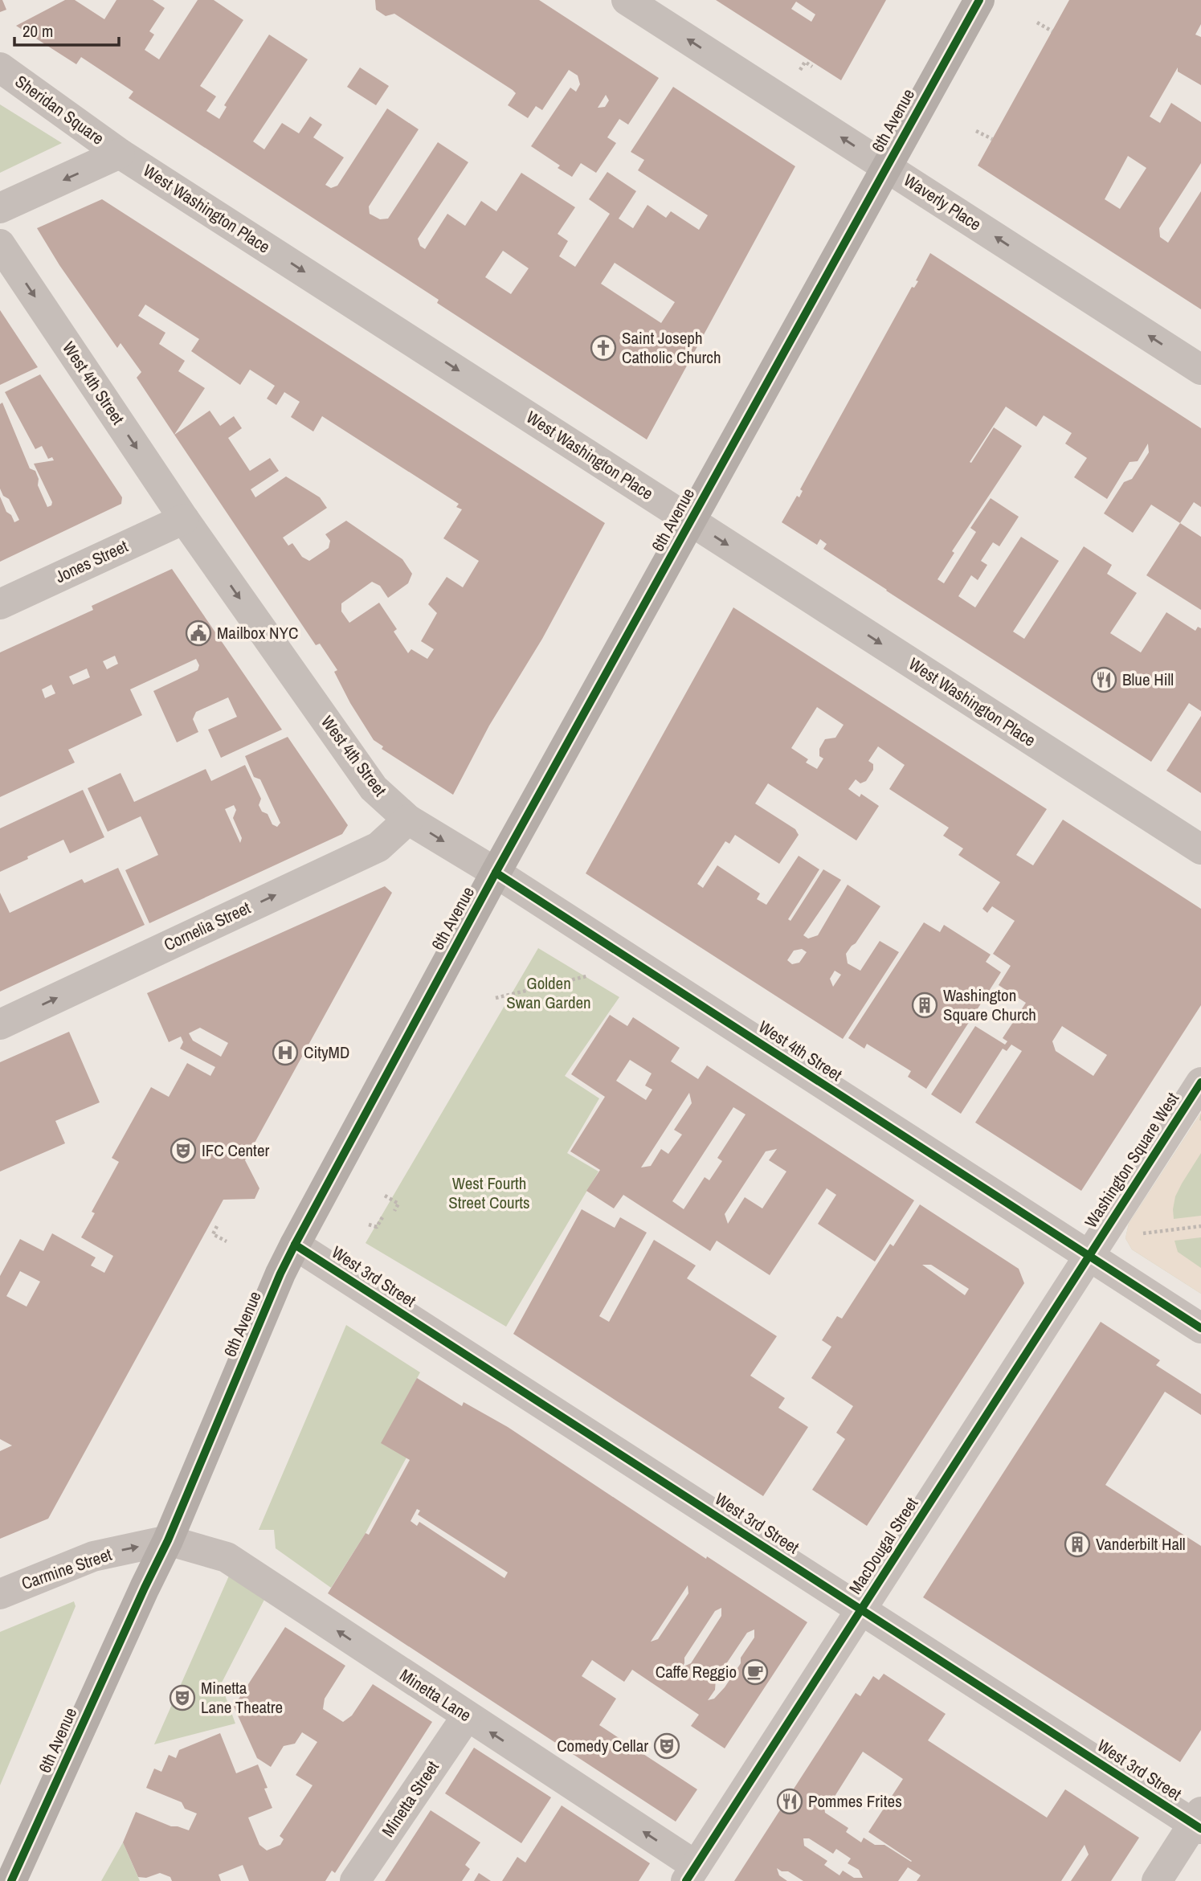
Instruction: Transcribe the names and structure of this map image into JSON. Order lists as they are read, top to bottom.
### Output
{
  "streets": {
    "main road": ["6th Avenue"],
    "street": [
      "Sheridan Square",
      "Waverly Place",
      "West Washington Place",
      "West 4th Street",
      "Jones Street",
      "Cornelia Street",
      "Washington Square West",
      "West 3rd Street",
      "MacDougal Street",
      "Carmine Street",
      "Minetta Lane",
      "Minetta Street"
    ]
  },
  "crossings": [
    ["Sheridan Square", "West Washington Place"],
    ["6th Avenue", "Waverly Place"],
    ["6th Avenue", "West Washington Place"],
    ["6th Avenue", "West 4th Street"],
    ["6th Avenue", "West 3rd Street"],
    ["6th Avenue", "Carmine Street"],
    ["6th Avenue", "Minetta Lane"],
    ["West 4th Street", "Jones Street"],
    ["West 4th Street", "Cornelia Street"],
    ["West 4th Street", "Washington Square West"],
    ["West 4th Street", "MacDougal Street"],
    ["Washington Square West", "MacDougal Street"],
    ["West 3rd Street", "MacDougal Street"],
    ["MacDougal Street", "Minetta Lane"],
    ["Carmine Street", "Minetta Lane"],
    ["Minetta Lane", "Minetta Street"]
  ],
  "one_way": [
    "Waverly Place",
    "West Washington Place",
    "West 4th Street",
    "Cornelia Street",
    "Carmine Street",
    "Minetta Lane"
  ],
  "parks": ["Golden Swan Garden", "West Fourth Street Courts"],
  "places": {
    "church": ["Saint Joseph Catholic Church"],
    "public building": ["Mailbox NYC"],
    "restaurant": ["Blue Hill", "Pommes Frites"],
    "building": ["Washington Square Church", "Vanderbilt Hall"],
    "hospital": ["CityMD"],
    "theatre": ["IFC Center", "Minetta Lane Theatre", "Comedy Cellar"],
    "cafe": ["Caffe Reggio"]
  },
  "scale_bar": "20 m"
}
